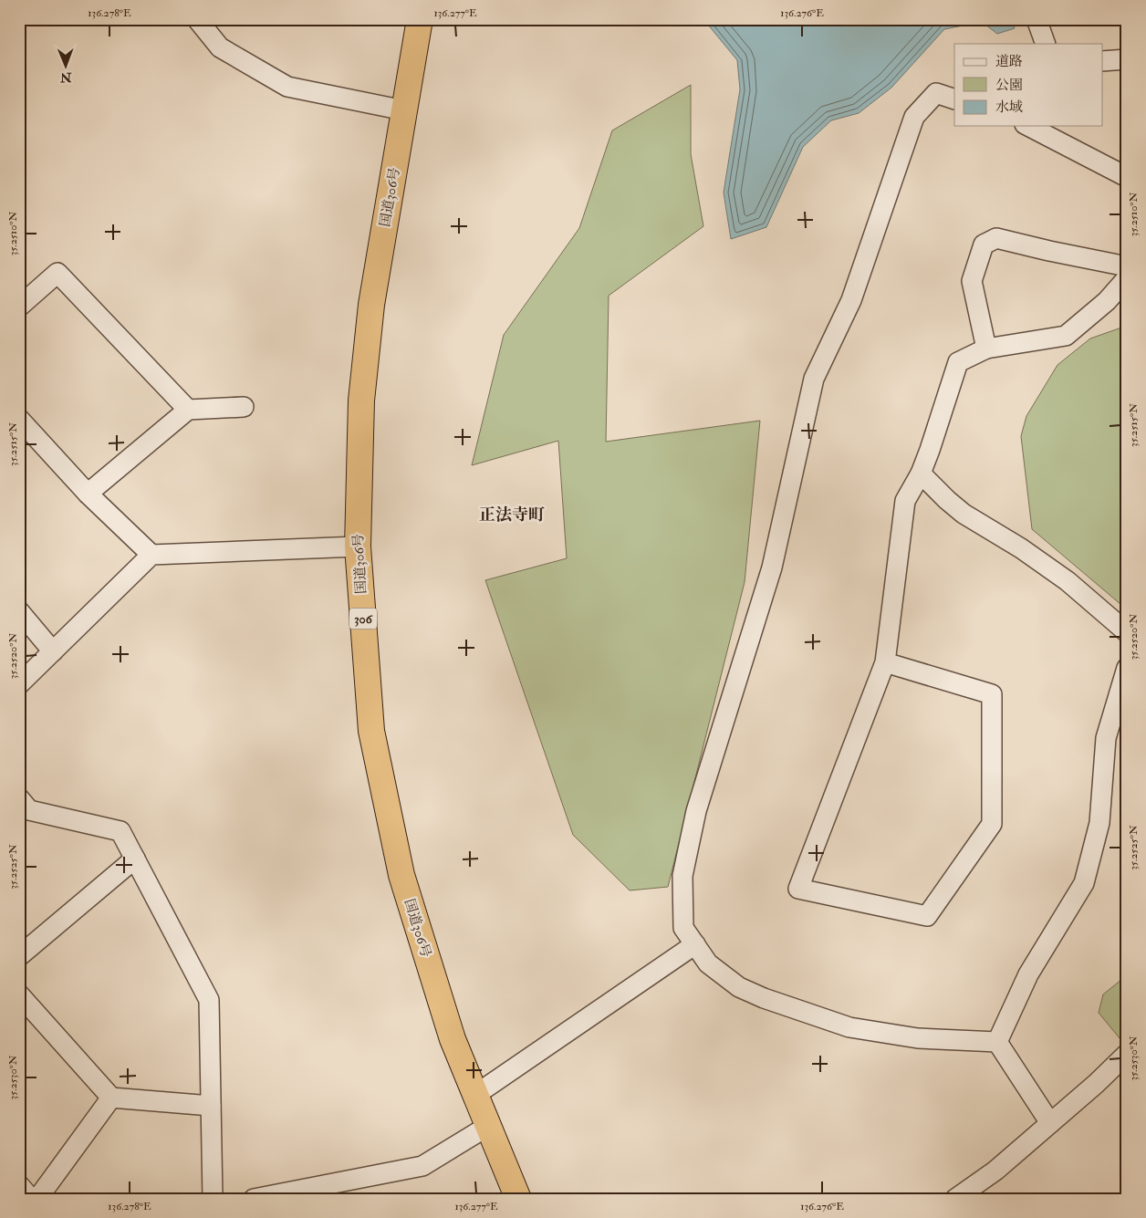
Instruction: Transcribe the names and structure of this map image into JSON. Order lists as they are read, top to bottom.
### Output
{
  "streets": {
    "highway": ["国道306号", "306"]
  },
  "districts": ["正法寺町"],
  "legend": ["道路", "公園", "水域"],
  "north": "bottom",
  "coordinates": [
    "136.278°E",
    "136.277°E",
    "136.276°E",
    "35.2510°N",
    "35.2515°N",
    "35.2520°N",
    "35.2525°N",
    "35.2530°N"
  ]
}
